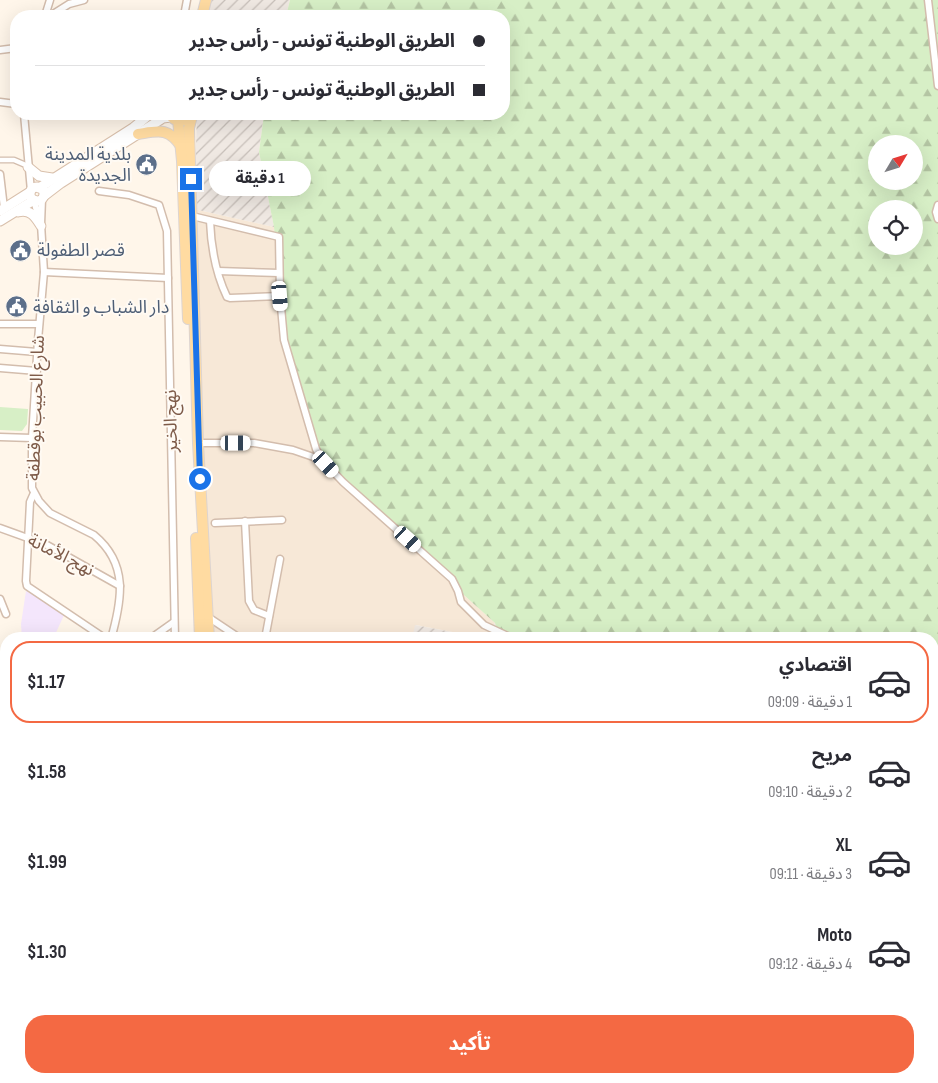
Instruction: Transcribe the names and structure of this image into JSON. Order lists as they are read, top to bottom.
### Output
{
  "streets": {
    "street": ["شارع الحبيب بوقطفة", "نهج الخير", "نهج الأمانة"]
  },
  "crossings": [
    ["شارع الحبيب بوقطفة", "نهج الأمانة"]
  ],
  "places": {
    "public building": ["بلدية المدينة الجديدة", "قصر الطفولة", "دار الشباب و الثقافة"]
  },
  "north": "top right",
  "page": {
    "banner": ["الطريق الوطنية تونس - رأس جدير", "الطريق الوطنية تونس - رأس جدير"],
    "bubble": "1 دقيقة",
    "list": [
      {
        "name": "اقتصادي",
        "note": "1 دقيقة · 09:09",
        "value": "$1.17"
      },
      {
        "name": "مريح",
        "note": "2 دقيقة · 09:10",
        "value": "$1.58"
      },
      {
        "name": "XL",
        "note": "3 دقيقة · 09:11",
        "value": "$1.99"
      },
      {
        "name": "Moto",
        "note": "4 دقيقة · 09:12",
        "value": "$1.30"
      }
    ],
    "buttons": "تأكيد"
  }
}
